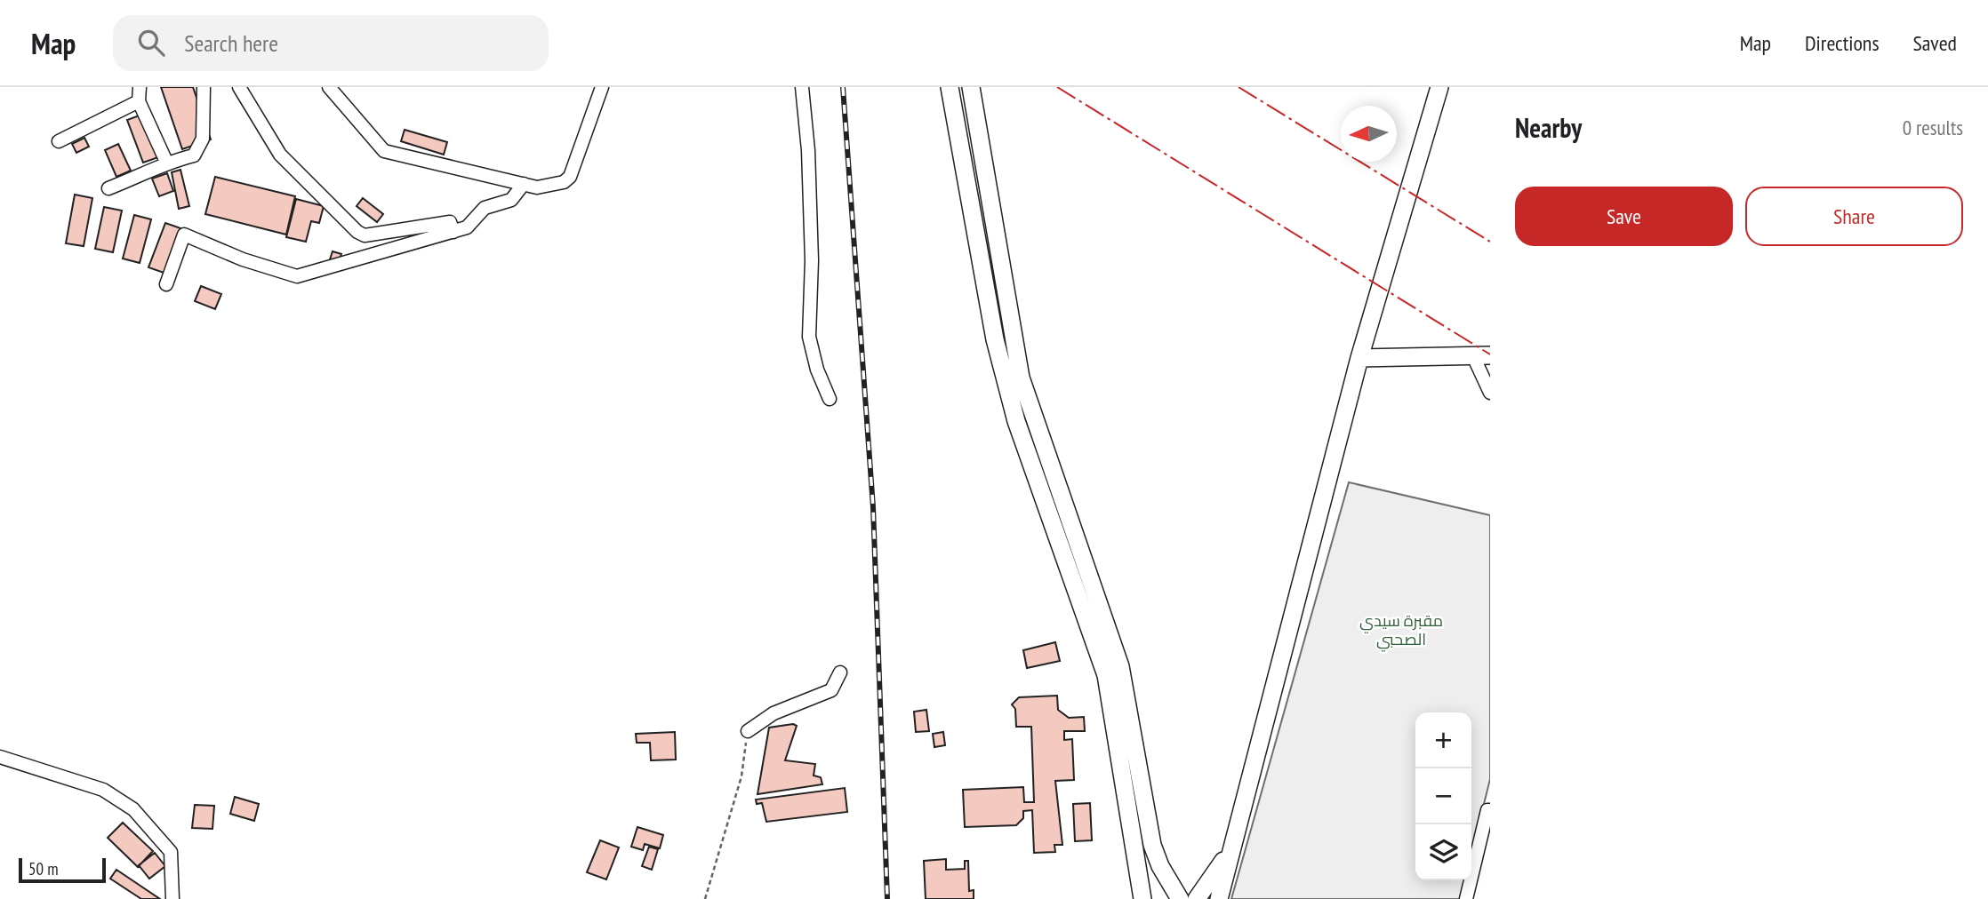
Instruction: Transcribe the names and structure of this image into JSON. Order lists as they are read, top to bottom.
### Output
{
  "parks": ["مقبرة سيدي الصحبي"],
  "scale_bar": "50 m",
  "north": "left",
  "page": {
    "header": "Map",
    "search": "Search here",
    "nav": ["Map", "Directions", "Saved"],
    "heading": ["Nearby", "0 results"],
    "buttons": ["Save", "Share"],
    "map_buttons": ["+", "−"],
    "scale": "50 m"
  }
}
